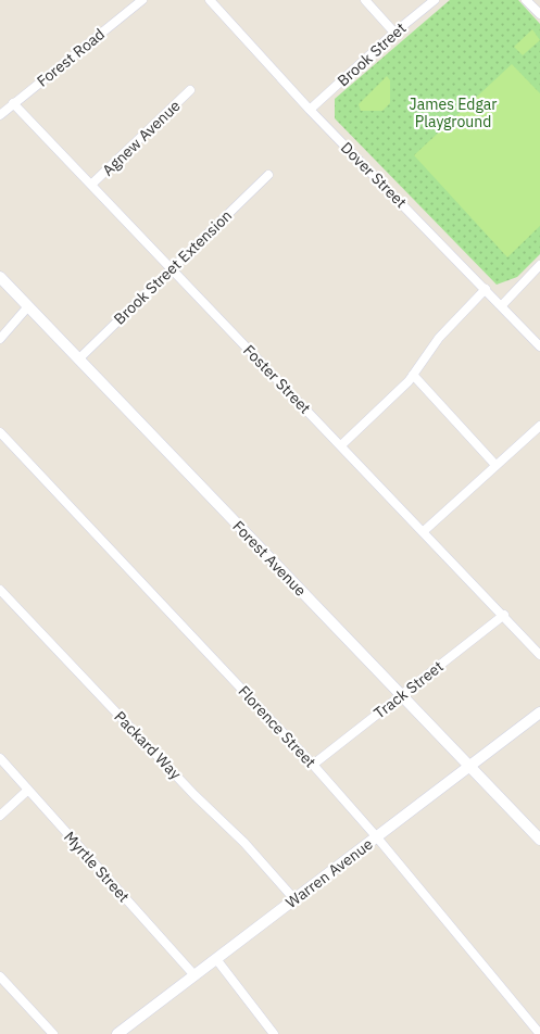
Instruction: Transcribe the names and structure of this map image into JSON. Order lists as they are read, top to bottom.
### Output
{
  "streets": {
    "street": [
      "Brook Street",
      "Forest Road",
      "Agnew Avenue",
      "Dover Street",
      "Brook Street Extension",
      "Foster Street",
      "Forest Avenue",
      "Track Street",
      "Florence Street",
      "Packard Way",
      "Myrtle Street",
      "Warren Avenue"
    ]
  },
  "crossings": [
    ["Brook Street", "Dover Street"],
    ["Forest Road", "Foster Street"],
    ["Agnew Avenue", "Foster Street"],
    ["Brook Street Extension", "Foster Street"],
    ["Brook Street Extension", "Forest Avenue"],
    ["Foster Street", "Track Street"],
    ["Forest Avenue", "Track Street"],
    ["Forest Avenue", "Warren Avenue"],
    ["Track Street", "Florence Street"],
    ["Florence Street", "Warren Avenue"],
    ["Packard Way", "Warren Avenue"],
    ["Myrtle Street", "Warren Avenue"]
  ],
  "parks": ["James Edgar Playground"]
}
